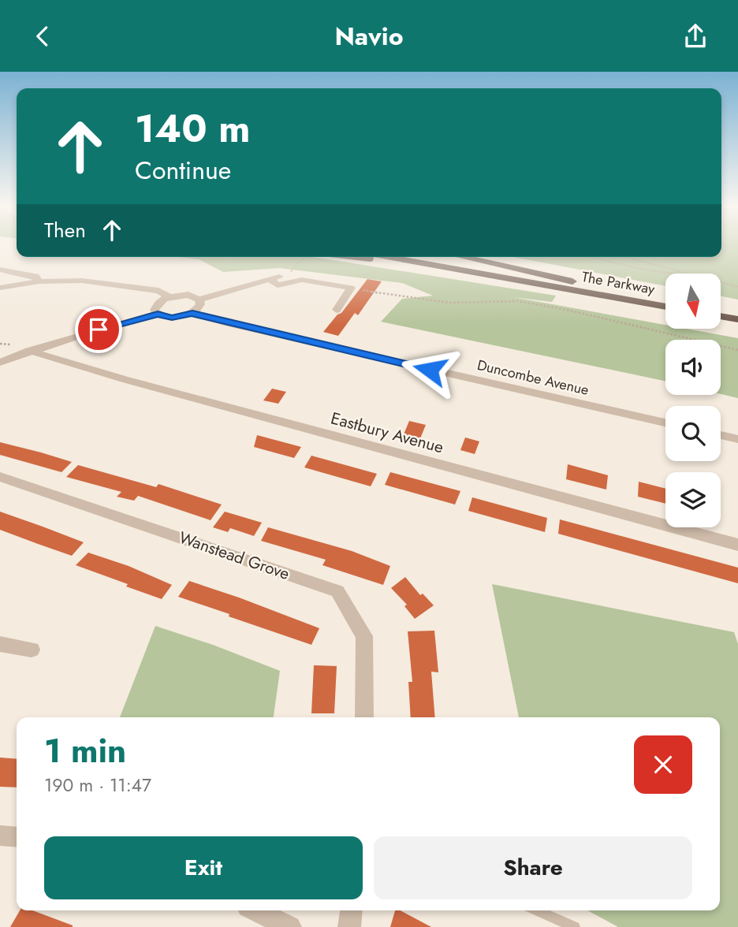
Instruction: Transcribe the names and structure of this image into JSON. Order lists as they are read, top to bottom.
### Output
{
  "streets": {
    "highway": ["The Parkway"],
    "street": ["Duncombe Avenue", "Eastbury Avenue", "Wanstead Grove"]
  },
  "north": "bottom",
  "page": {
    "header": "Navio",
    "turn": ["140 m", "Continue"],
    "then": "Then",
    "heading": ["1 min", "190 m · 11:47"],
    "buttons": ["Exit", "Share"]
  }
}
